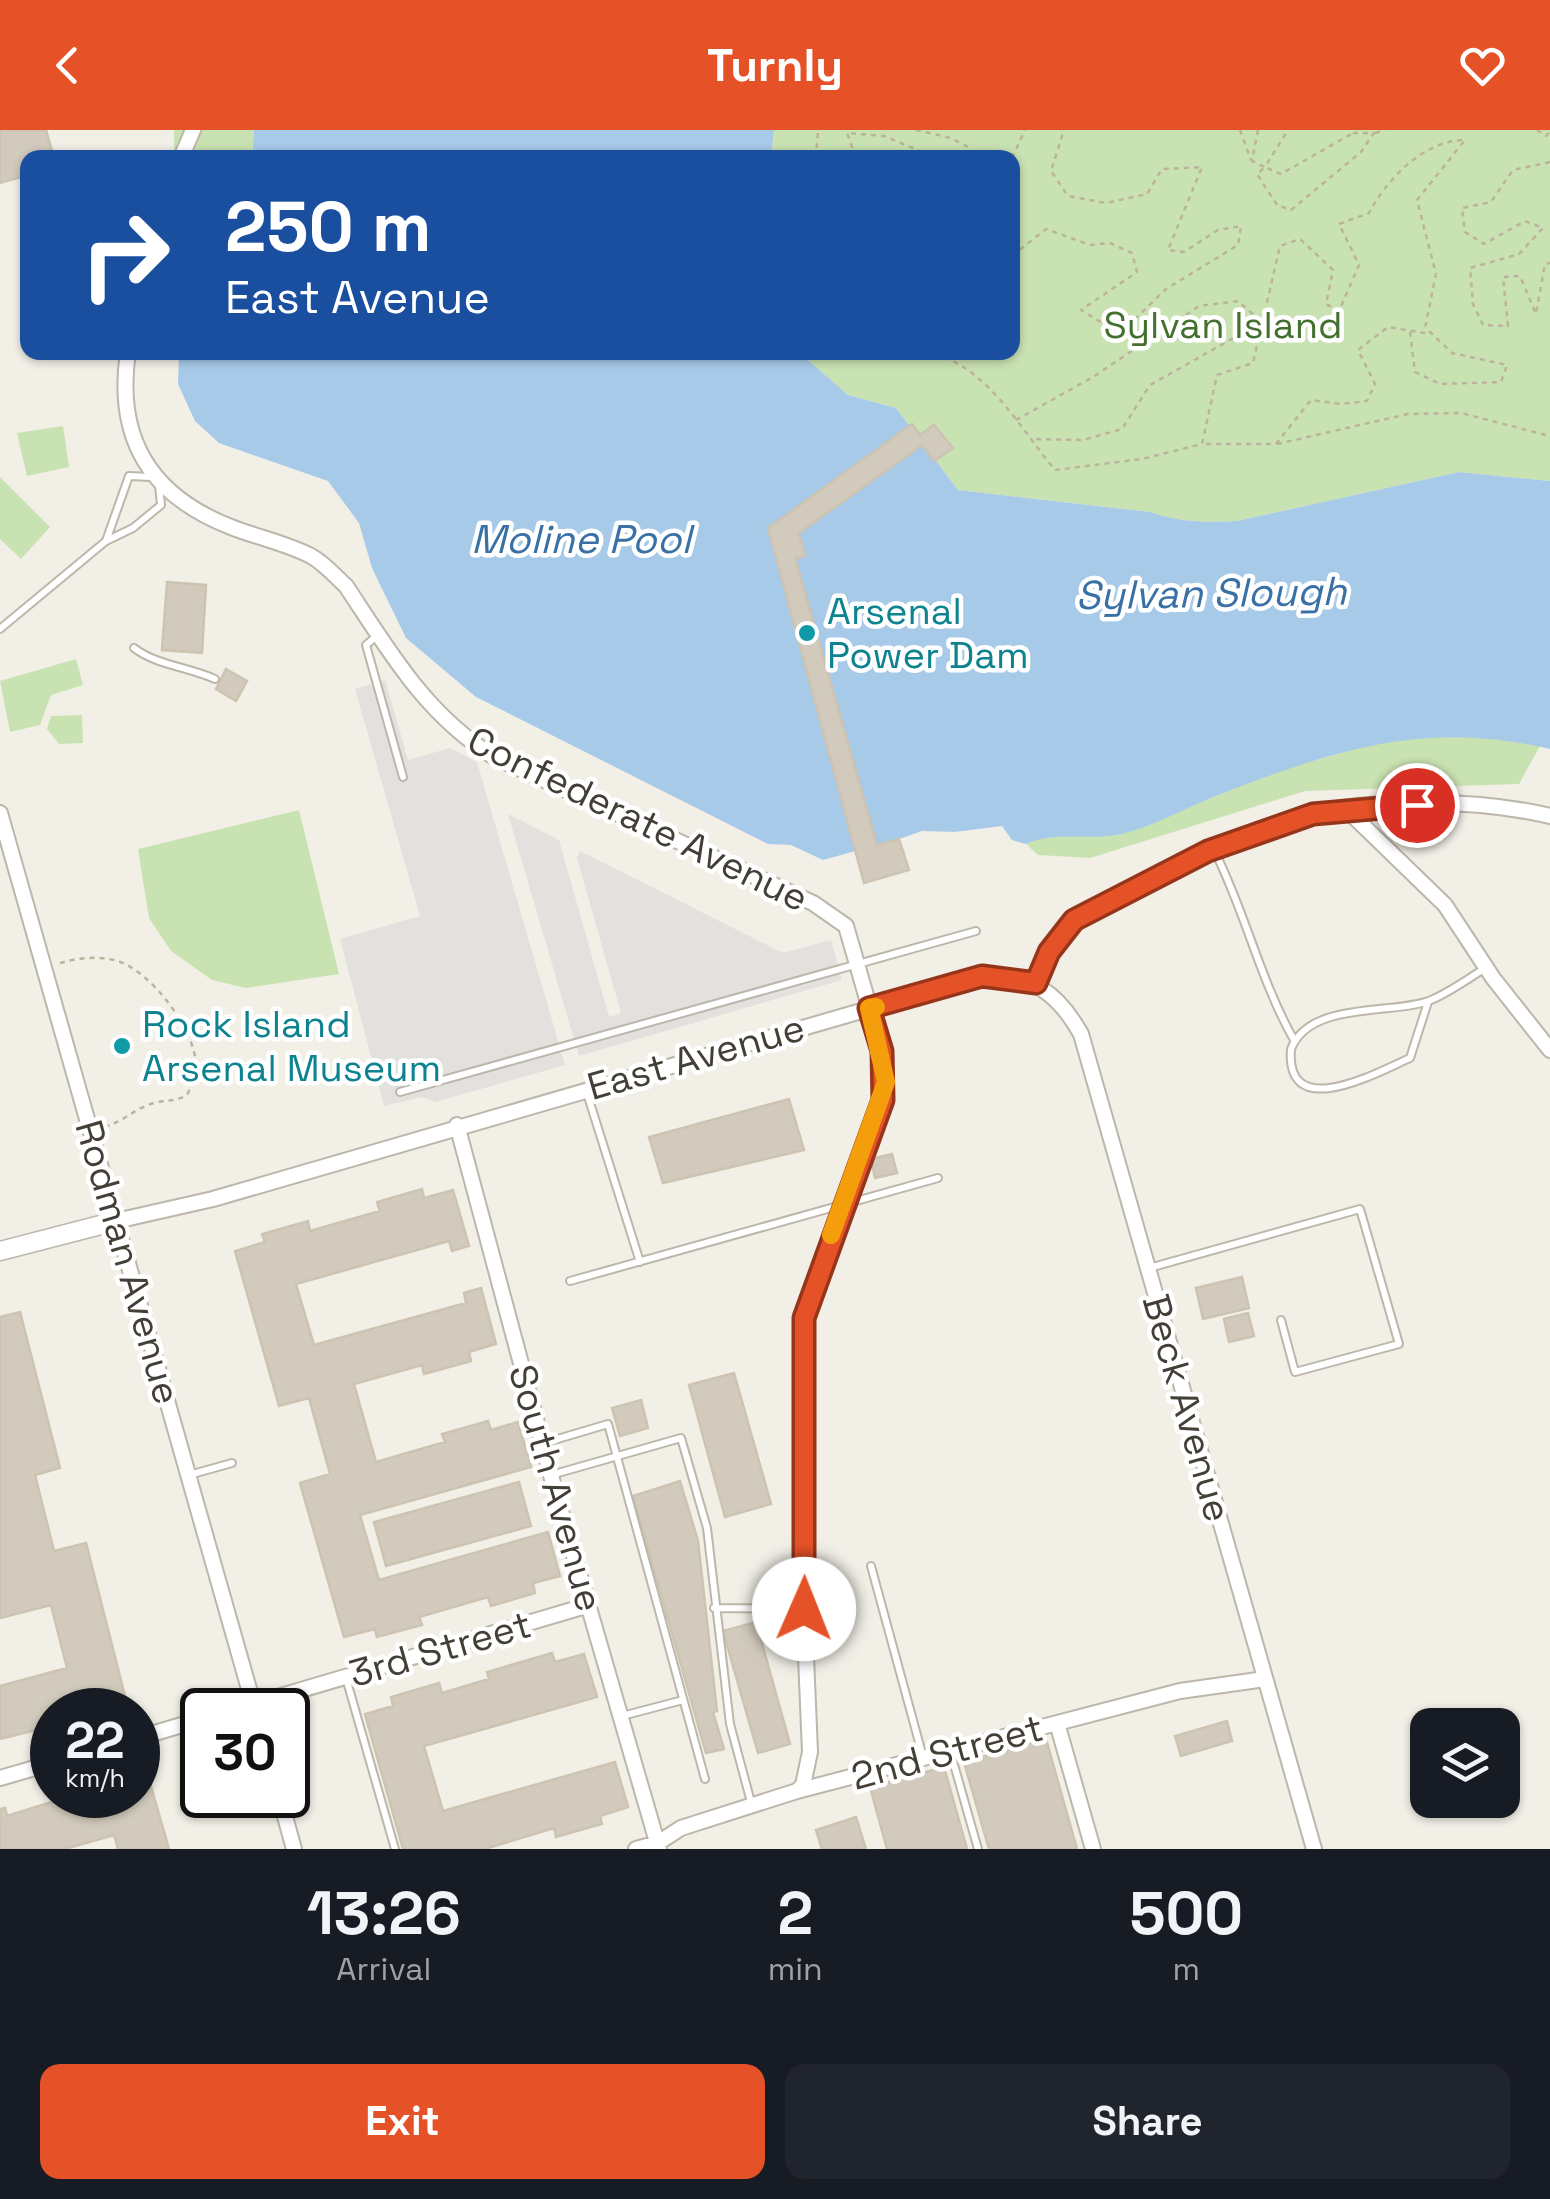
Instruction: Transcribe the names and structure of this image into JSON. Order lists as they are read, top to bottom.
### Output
{
  "streets": {
    "street": [
      "Confederate Avenue",
      "East Avenue",
      "Rodman Avenue",
      "Beck Avenue",
      "South Avenue",
      "3rd Street",
      "2nd Street"
    ]
  },
  "crossings": [
    ["Confederate Avenue", "East Avenue"],
    ["Confederate Avenue", "2nd Street"],
    ["East Avenue", "Rodman Avenue"],
    ["East Avenue", "Beck Avenue"],
    ["East Avenue", "South Avenue"],
    ["Beck Avenue", "2nd Street"],
    ["South Avenue", "3rd Street"],
    ["South Avenue", "2nd Street"]
  ],
  "water": ["Moline Pool", "Sylvan Slough"],
  "parks": ["Sylvan Island"],
  "places": ["Arsenal Power Dam", "Rock Island Arsenal Museum"],
  "page": {
    "header": "Turnly",
    "turn": ["250 m", "East Avenue"],
    "speed": "22 km/h",
    "limit": "30",
    "eta": [
      "13:26",
      "Arrival",
      "2",
      "min",
      "500",
      "m"
    ],
    "buttons": ["Exit", "Share"]
  }
}
